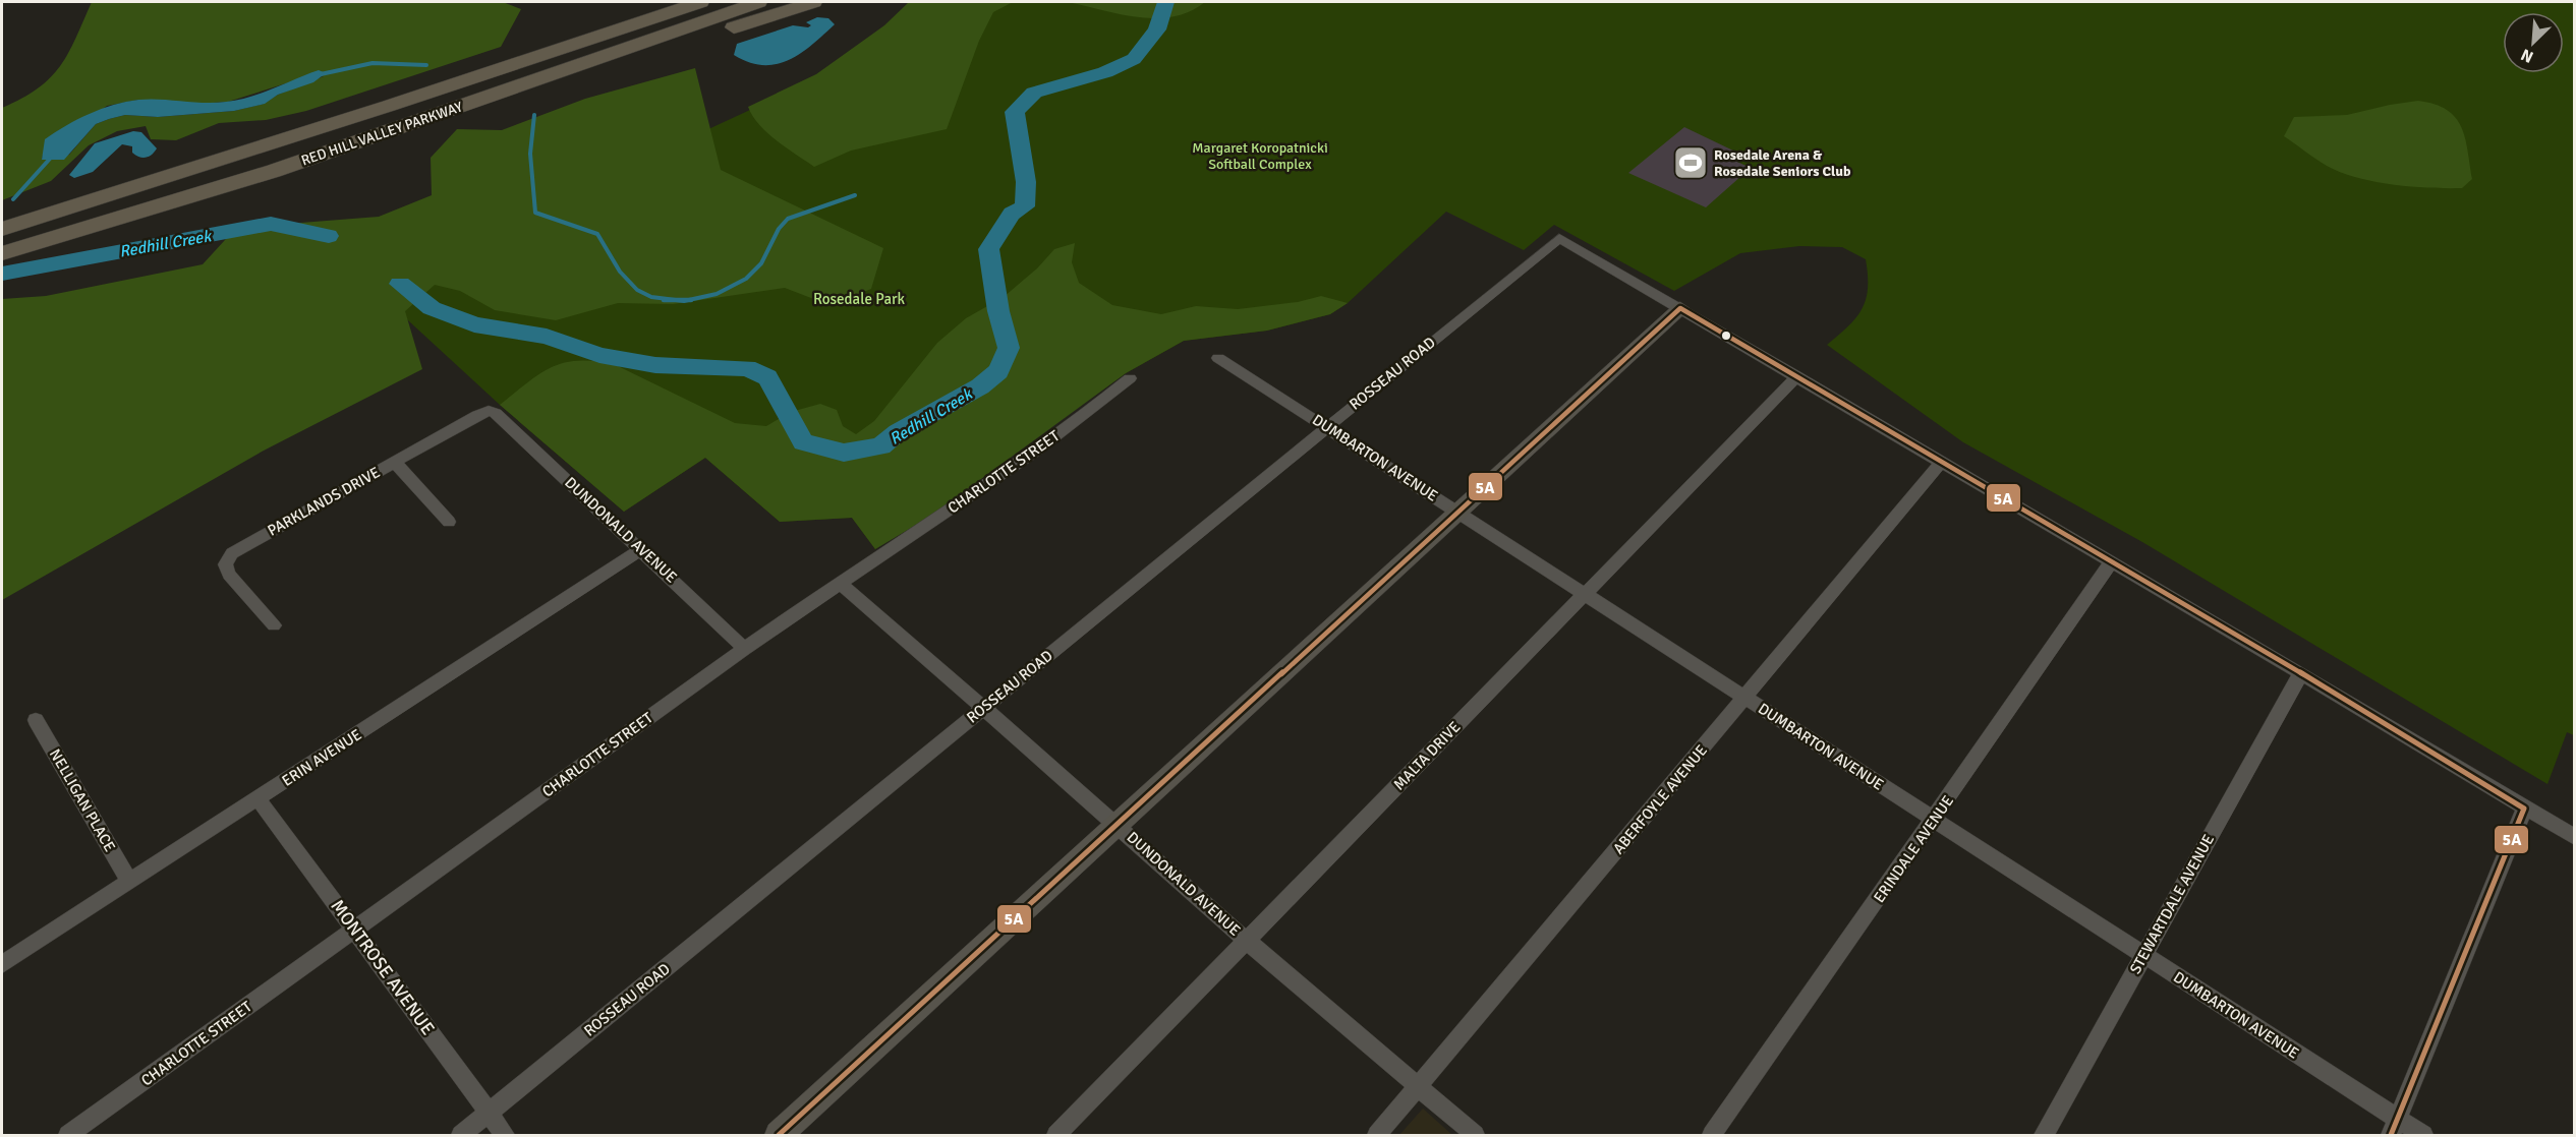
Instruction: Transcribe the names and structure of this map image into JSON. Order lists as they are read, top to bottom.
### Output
{
  "streets": {
    "highway": ["RED HILL VALLEY PARKWAY"],
    "street": [
      "ROSSEAU ROAD",
      "DUMBARTON AVENUE",
      "CHARLOTTE STREET",
      "PARKLANDS DRIVE",
      "DUNDONALD AVENUE",
      "MALTA DRIVE",
      "ERIN AVENUE",
      "ABERFOYLE AVENUE",
      "NELLIGAN PLACE",
      "ERINDALE AVENUE",
      "STEWARTDALE AVENUE",
      "MONTROSE AVENUE"
    ]
  },
  "crossings": [
    ["ROSSEAU ROAD", "DUMBARTON AVENUE"],
    ["ROSSEAU ROAD", "DUNDONALD AVENUE"],
    ["ROSSEAU ROAD", "MONTROSE AVENUE"],
    ["DUMBARTON AVENUE", "MALTA DRIVE"],
    ["DUMBARTON AVENUE", "ABERFOYLE AVENUE"],
    ["DUMBARTON AVENUE", "ERINDALE AVENUE"],
    ["DUMBARTON AVENUE", "STEWARTDALE AVENUE"],
    ["CHARLOTTE STREET", "DUNDONALD AVENUE"],
    ["CHARLOTTE STREET", "MONTROSE AVENUE"],
    ["PARKLANDS DRIVE", "DUNDONALD AVENUE"],
    ["DUNDONALD AVENUE", "MALTA DRIVE"],
    ["DUNDONALD AVENUE", "ERIN AVENUE"],
    ["DUNDONALD AVENUE", "ABERFOYLE AVENUE"],
    ["ERIN AVENUE", "NELLIGAN PLACE"],
    ["ERIN AVENUE", "MONTROSE AVENUE"]
  ],
  "water": ["Redhill Creek"],
  "parks": ["Margaret Koropatnicki Softball Complex", "Rosedale Park"],
  "places": {
    "sports": ["Rosedale Arena & Rosedale Seniors Club"]
  },
  "lines": ["transit line 5A"],
  "north": "bottom left"
}
